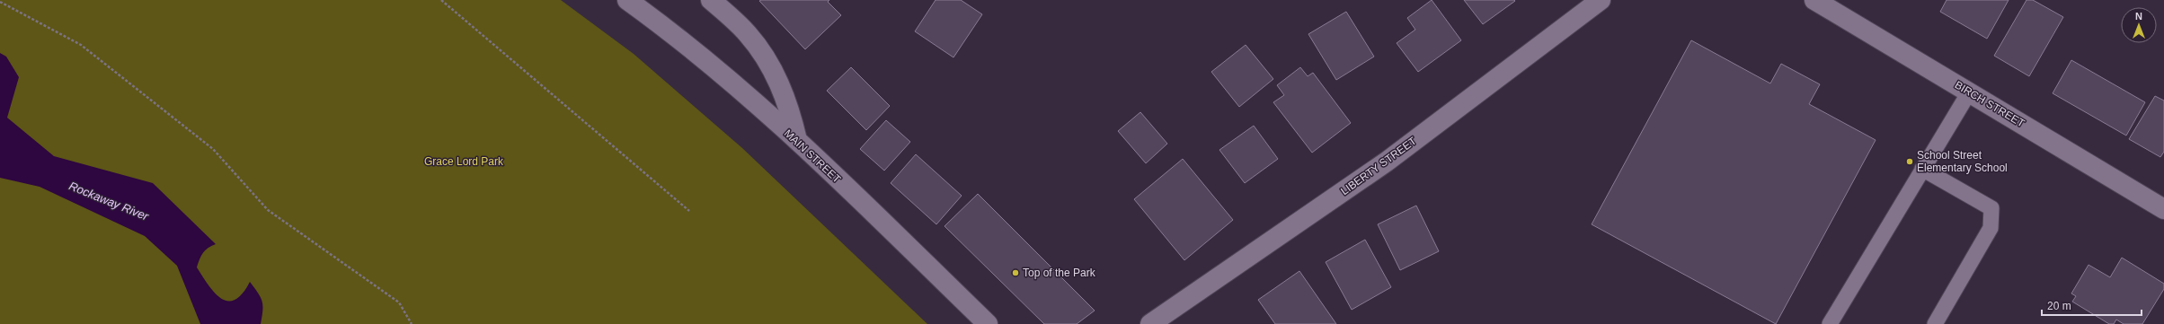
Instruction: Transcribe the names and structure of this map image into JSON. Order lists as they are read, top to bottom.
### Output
{
  "streets": {
    "street": ["BIRCH STREET", "MAIN STREET", "LIBERTY STREET"]
  },
  "water": ["Rockaway River"],
  "parks": ["Grace Lord Park"],
  "places": ["School Street Elementary School", "Top of the Park"],
  "scale_bar": "20 m",
  "north": "top"
}
